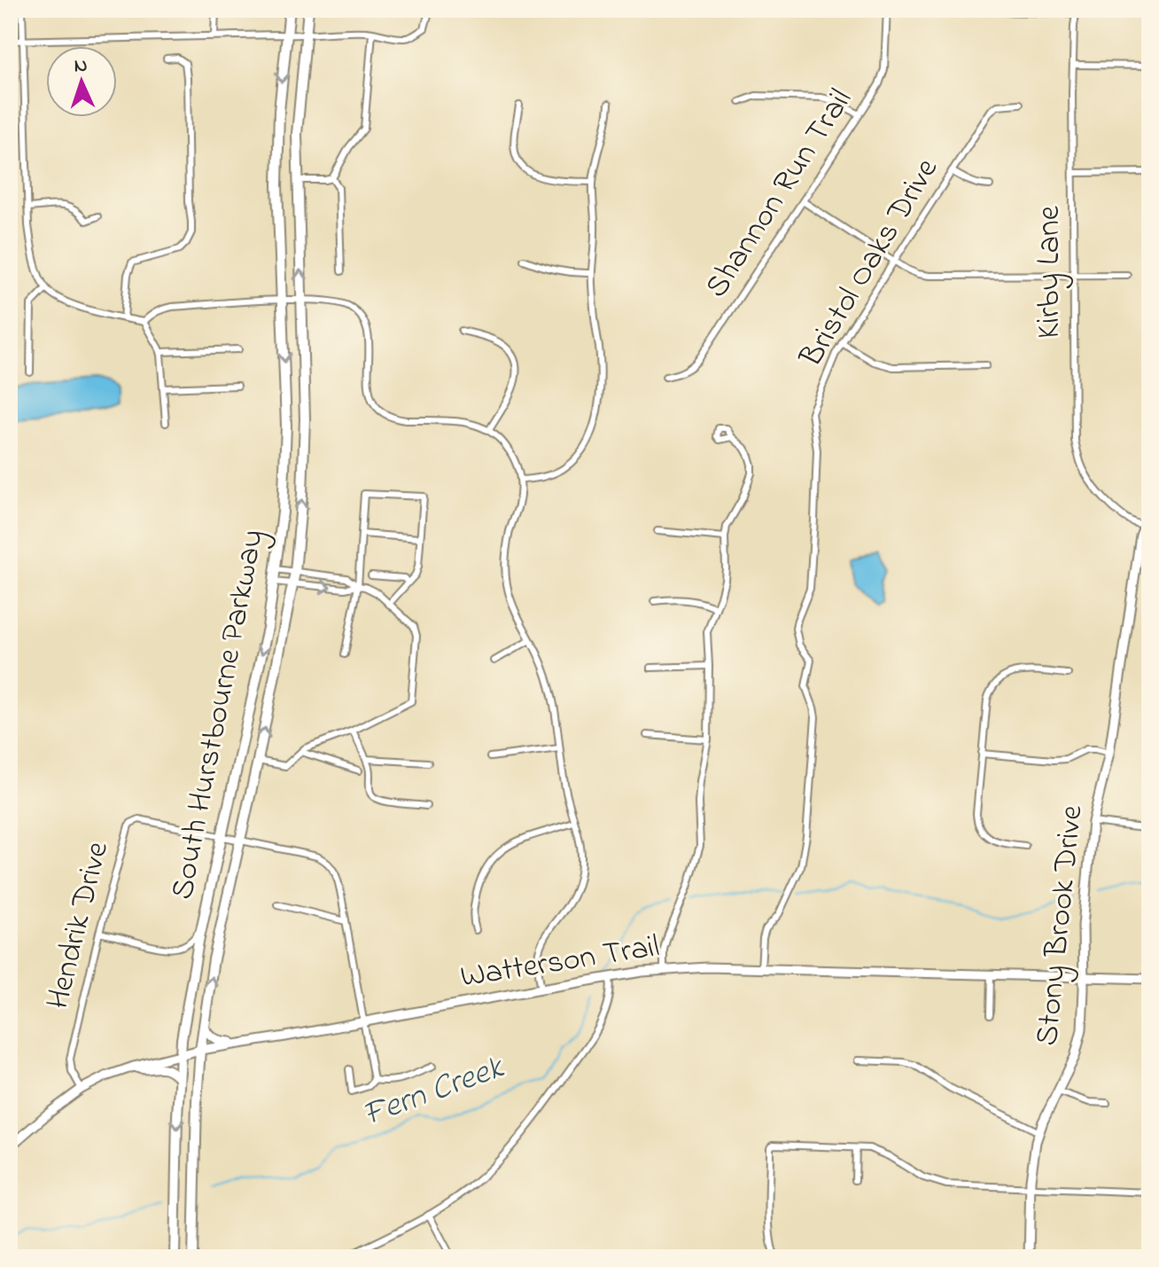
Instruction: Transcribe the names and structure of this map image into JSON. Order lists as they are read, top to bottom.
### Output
{
  "streets": {
    "main road": ["South Hurstbourne Parkway", "Stony Brook Drive", "Watterson Trail"],
    "street": [
      "Shannon Run Trail",
      "Bristol Oaks Drive",
      "Kirby Lane",
      "Hendrik Drive"
    ]
  },
  "crossings": [
    ["Bristol Oaks Drive", "Watterson Trail"],
    ["Kirby Lane", "Stony Brook Drive"],
    ["South Hurstbourne Parkway", "Hendrik Drive"],
    ["South Hurstbourne Parkway", "Watterson Trail"],
    ["Hendrik Drive", "Watterson Trail"],
    ["Stony Brook Drive", "Watterson Trail"]
  ],
  "water": ["Fern Creek"],
  "north": "top"
}
